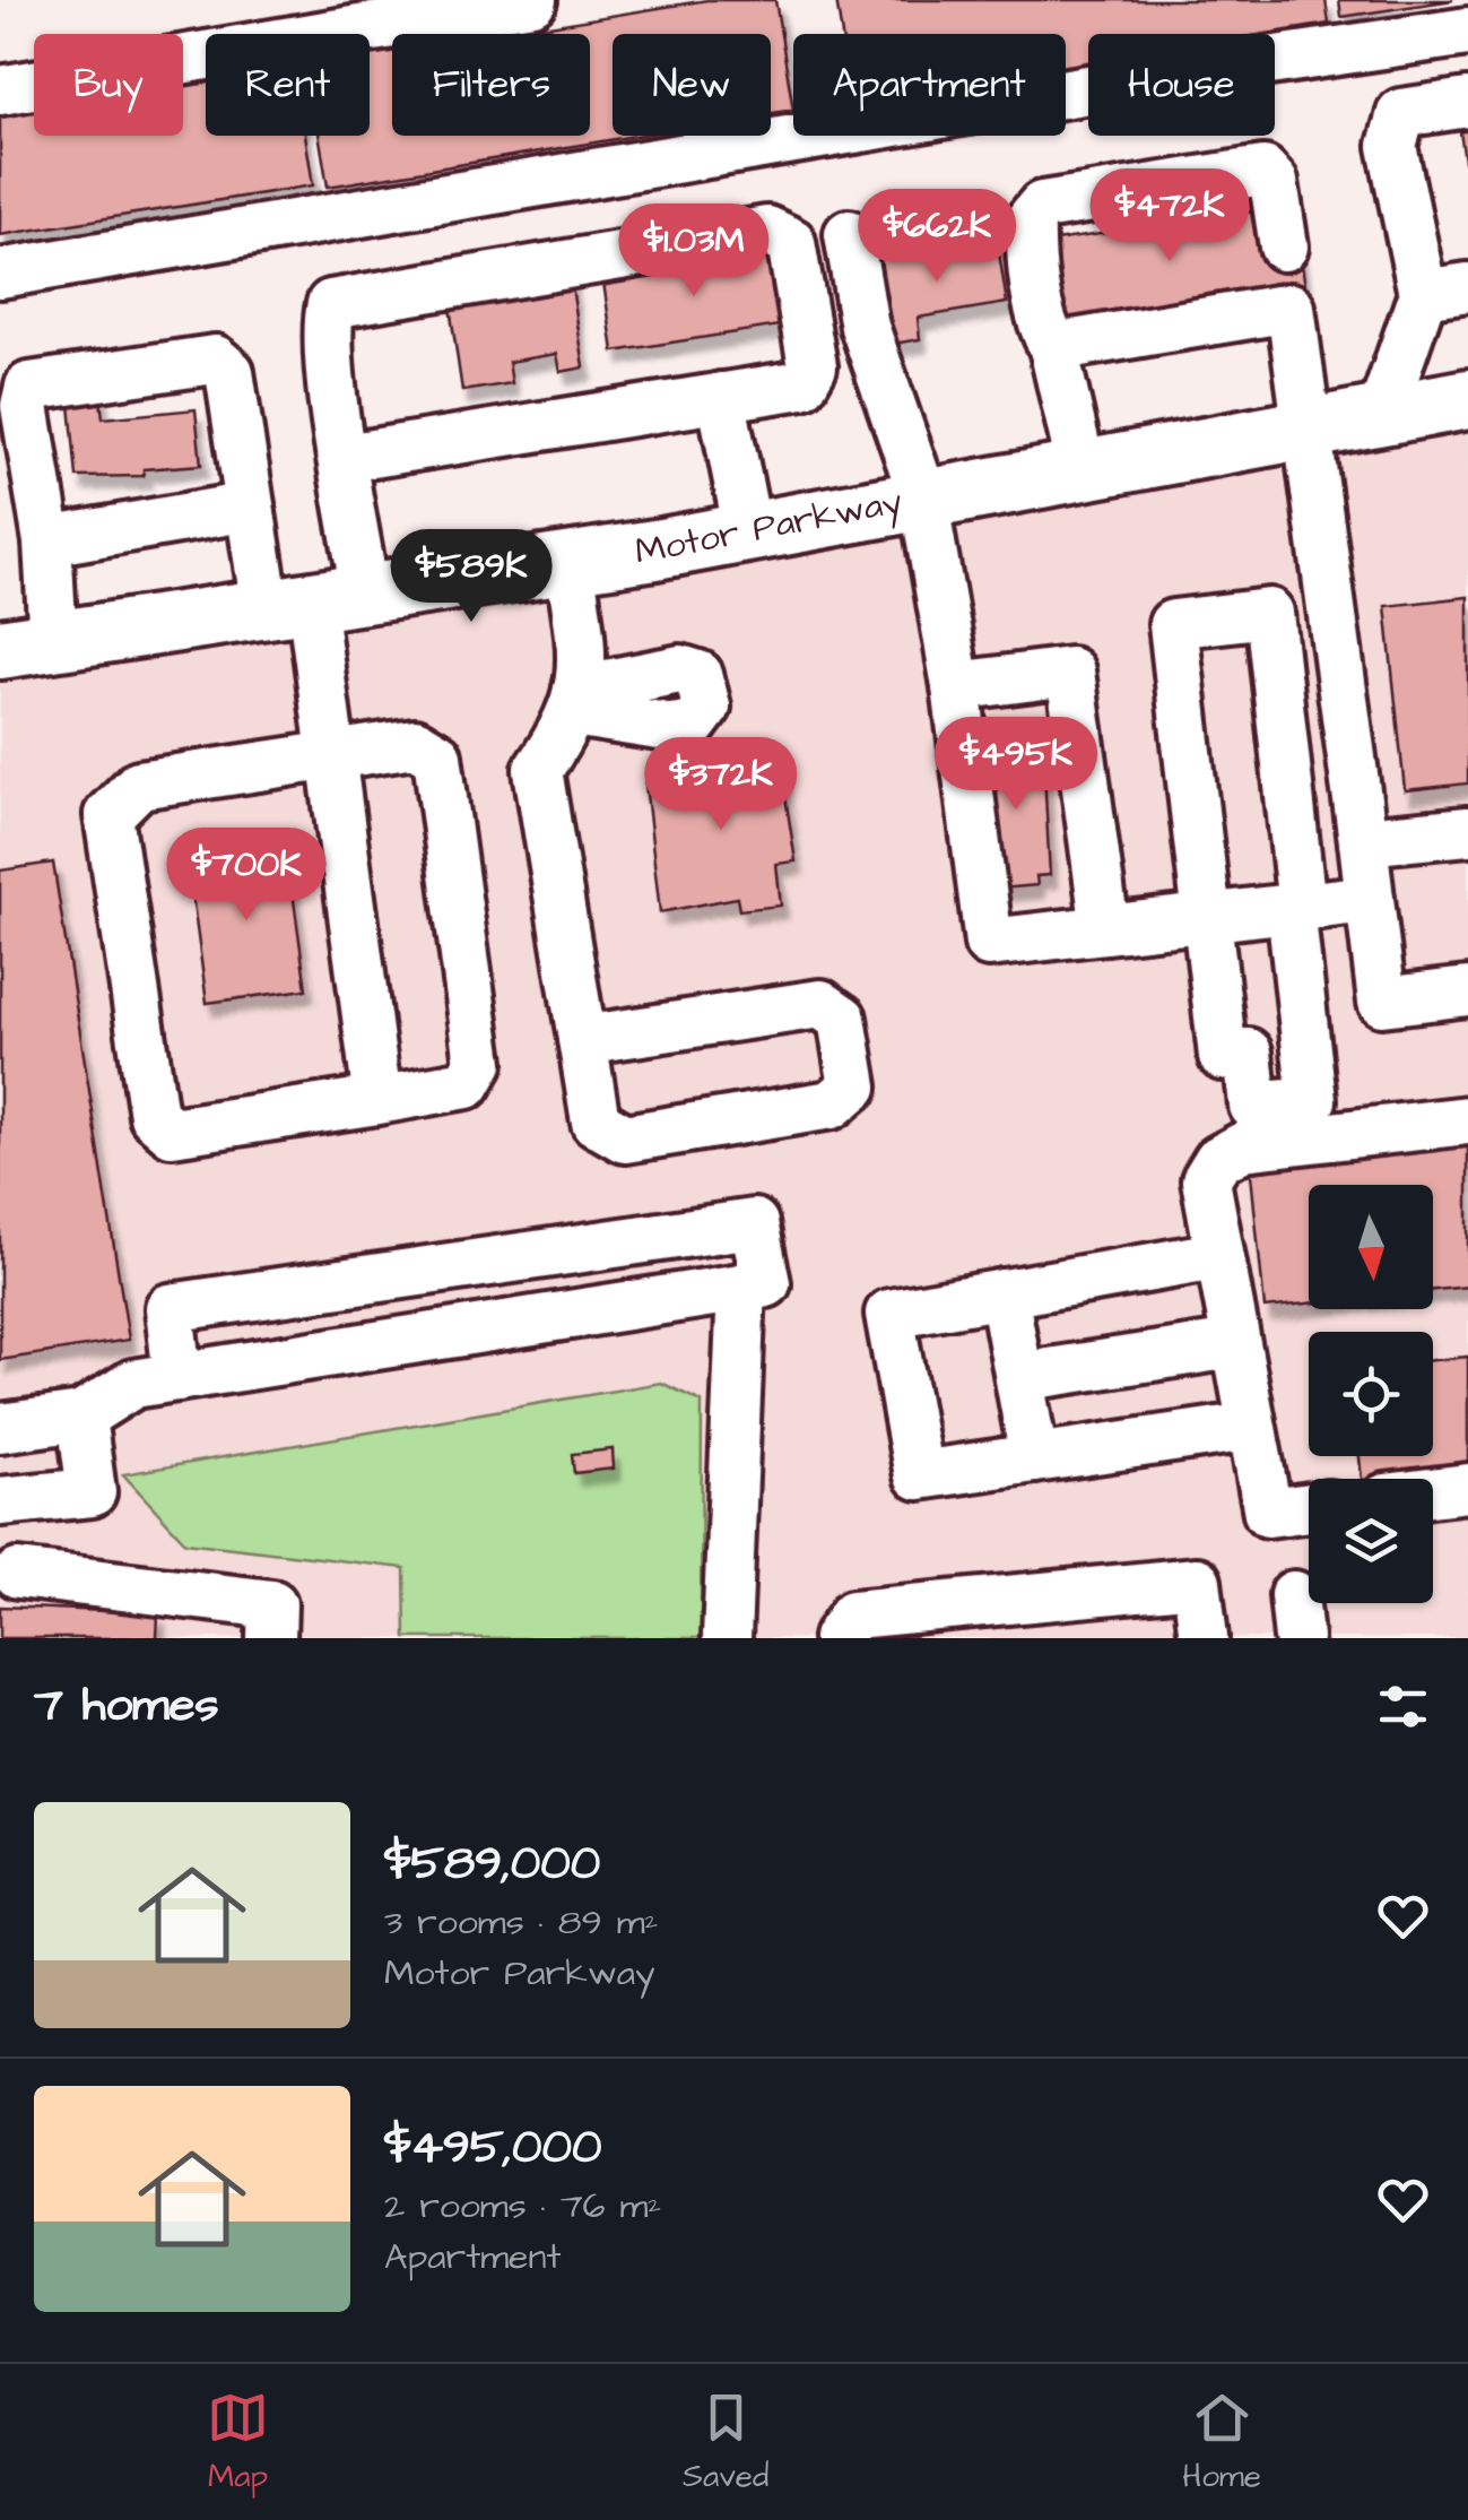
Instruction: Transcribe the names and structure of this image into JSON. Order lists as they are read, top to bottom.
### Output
{
  "streets": {
    "main road": ["Motor Parkway"]
  },
  "north": "bottom",
  "page": {
    "chip": [
      "Buy",
      "Rent",
      "Filters",
      "New",
      "Apartment",
      "House"
    ],
    "price": [
      "$472K",
      "$662K",
      "$1.03M",
      "$589K",
      "$495K",
      "$372K",
      "$700K"
    ],
    "heading": "7 homes",
    "list": [
      {
        "name": "$589,000",
        "note": "3 rooms · 89 m² · Motor Parkway"
      },
      {
        "name": "$495,000",
        "note": "2 rooms · 76 m² · Apartment"
      }
    ],
    "tabs": ["Map", "Saved", "Home"]
  }
}
